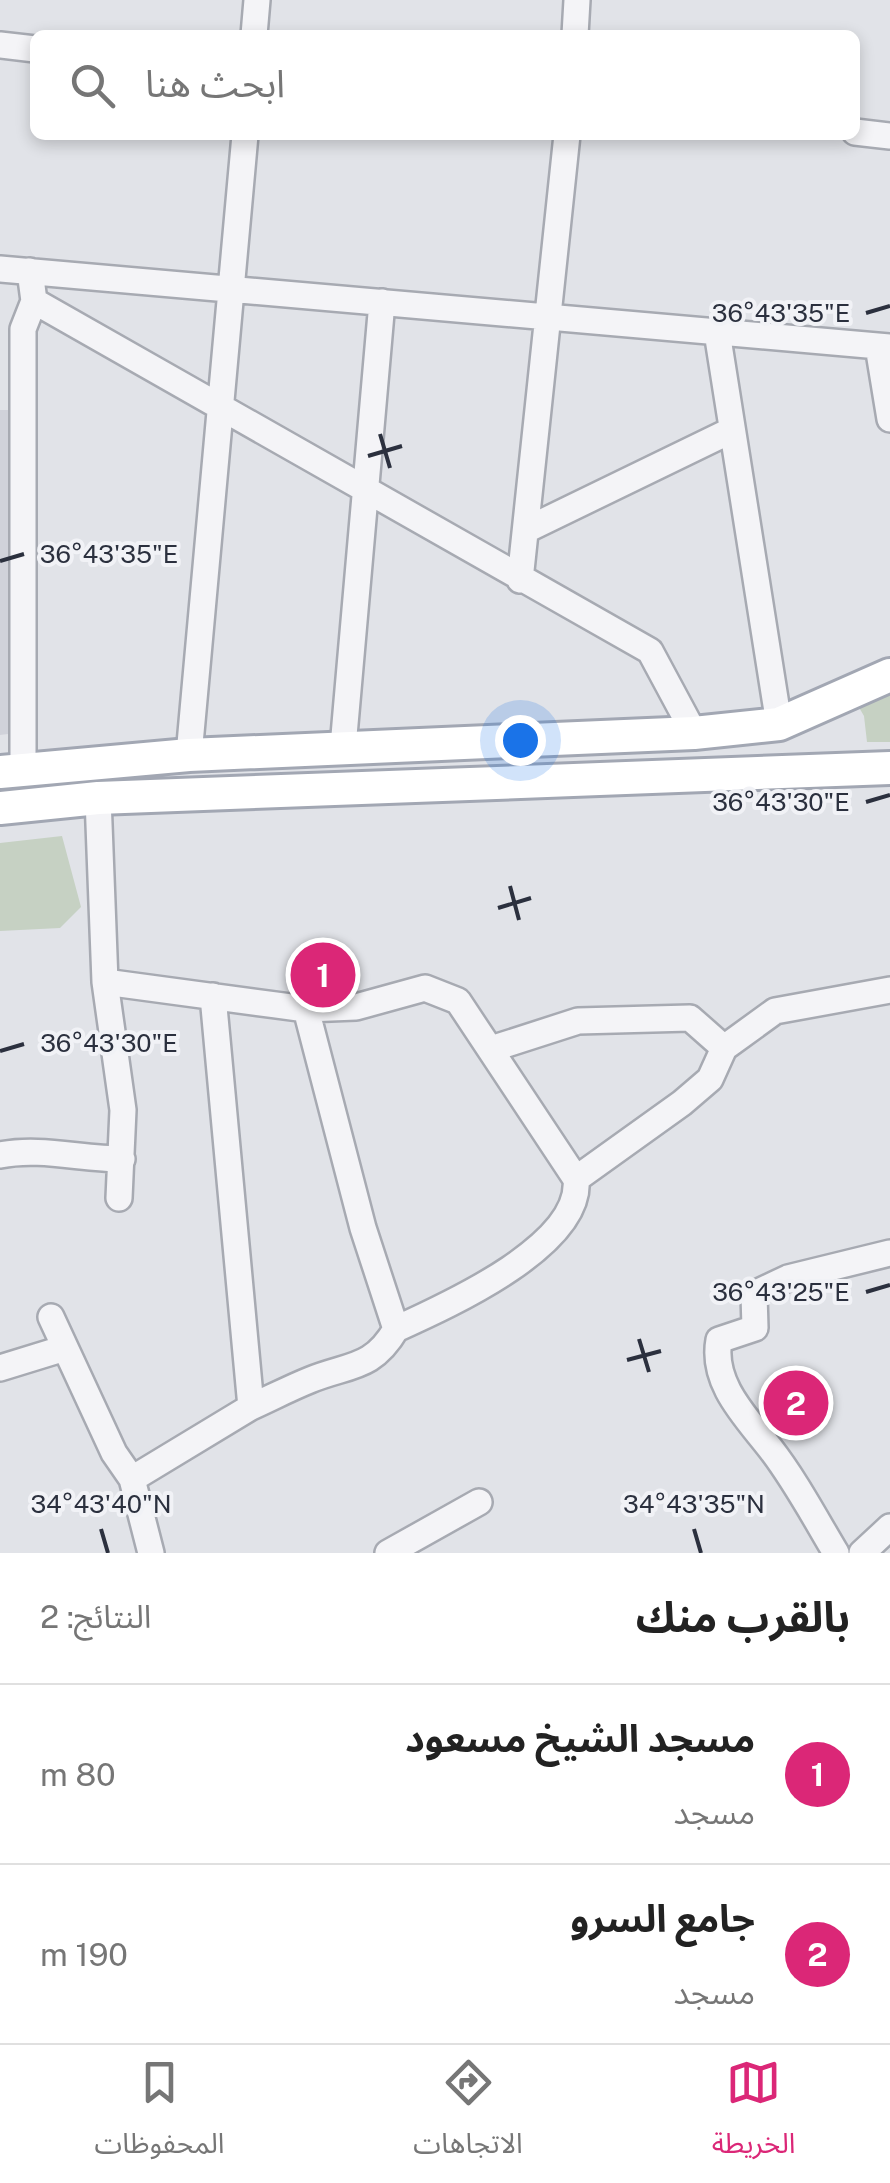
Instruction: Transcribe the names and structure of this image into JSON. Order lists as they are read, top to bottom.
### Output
{
  "page": {
    "search": "ابحث هنا",
    "pins": ["1", "2"],
    "heading": ["بالقرب منك", "النتائج: 2"],
    "list": [
      {
        "mark": "1",
        "name": "مسجد الشيخ مسعود",
        "note": "مسجد",
        "value": "80 m"
      },
      {
        "mark": "2",
        "name": "جامع السرو",
        "note": "مسجد",
        "value": "190 m"
      }
    ],
    "nav": ["الخريطة", "الاتجاهات", "المحفوظات"]
  },
  "coordinates": [
    "36°43'35\"E",
    "36°43'30\"E",
    "36°43'25\"E",
    "34°43'40\"N",
    "34°43'35\"N"
  ]
}
